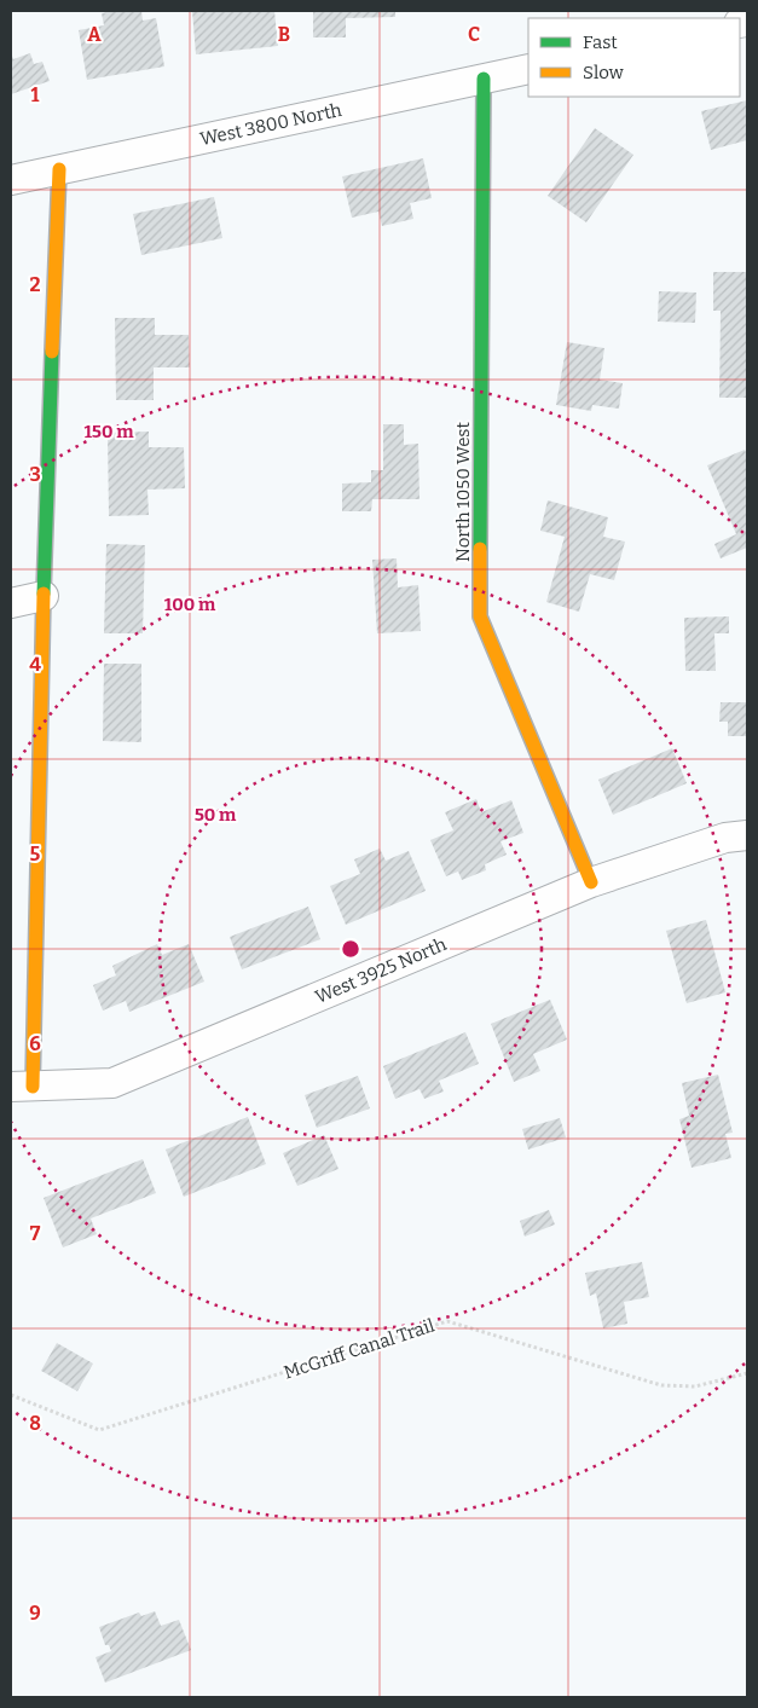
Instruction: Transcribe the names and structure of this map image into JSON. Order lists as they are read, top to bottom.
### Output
{
  "streets": {
    "street": ["West 3800 North", "North 1050 West", "West 3925 North"],
    "path": ["McGriff Canal Trail"]
  },
  "crossings": [
    ["West 3800 North", "North 1050 West"],
    ["North 1050 West", "West 3925 North"]
  ],
  "legend": ["Fast", "Slow"],
  "grid": {
    "columns": ["A", "B", "C"],
    "rows": [
      "1",
      "2",
      "3",
      "4",
      "5",
      "6",
      "7",
      "8",
      "9"
    ]
  },
  "rings": ["150 m", "100 m", "50 m"]
}
